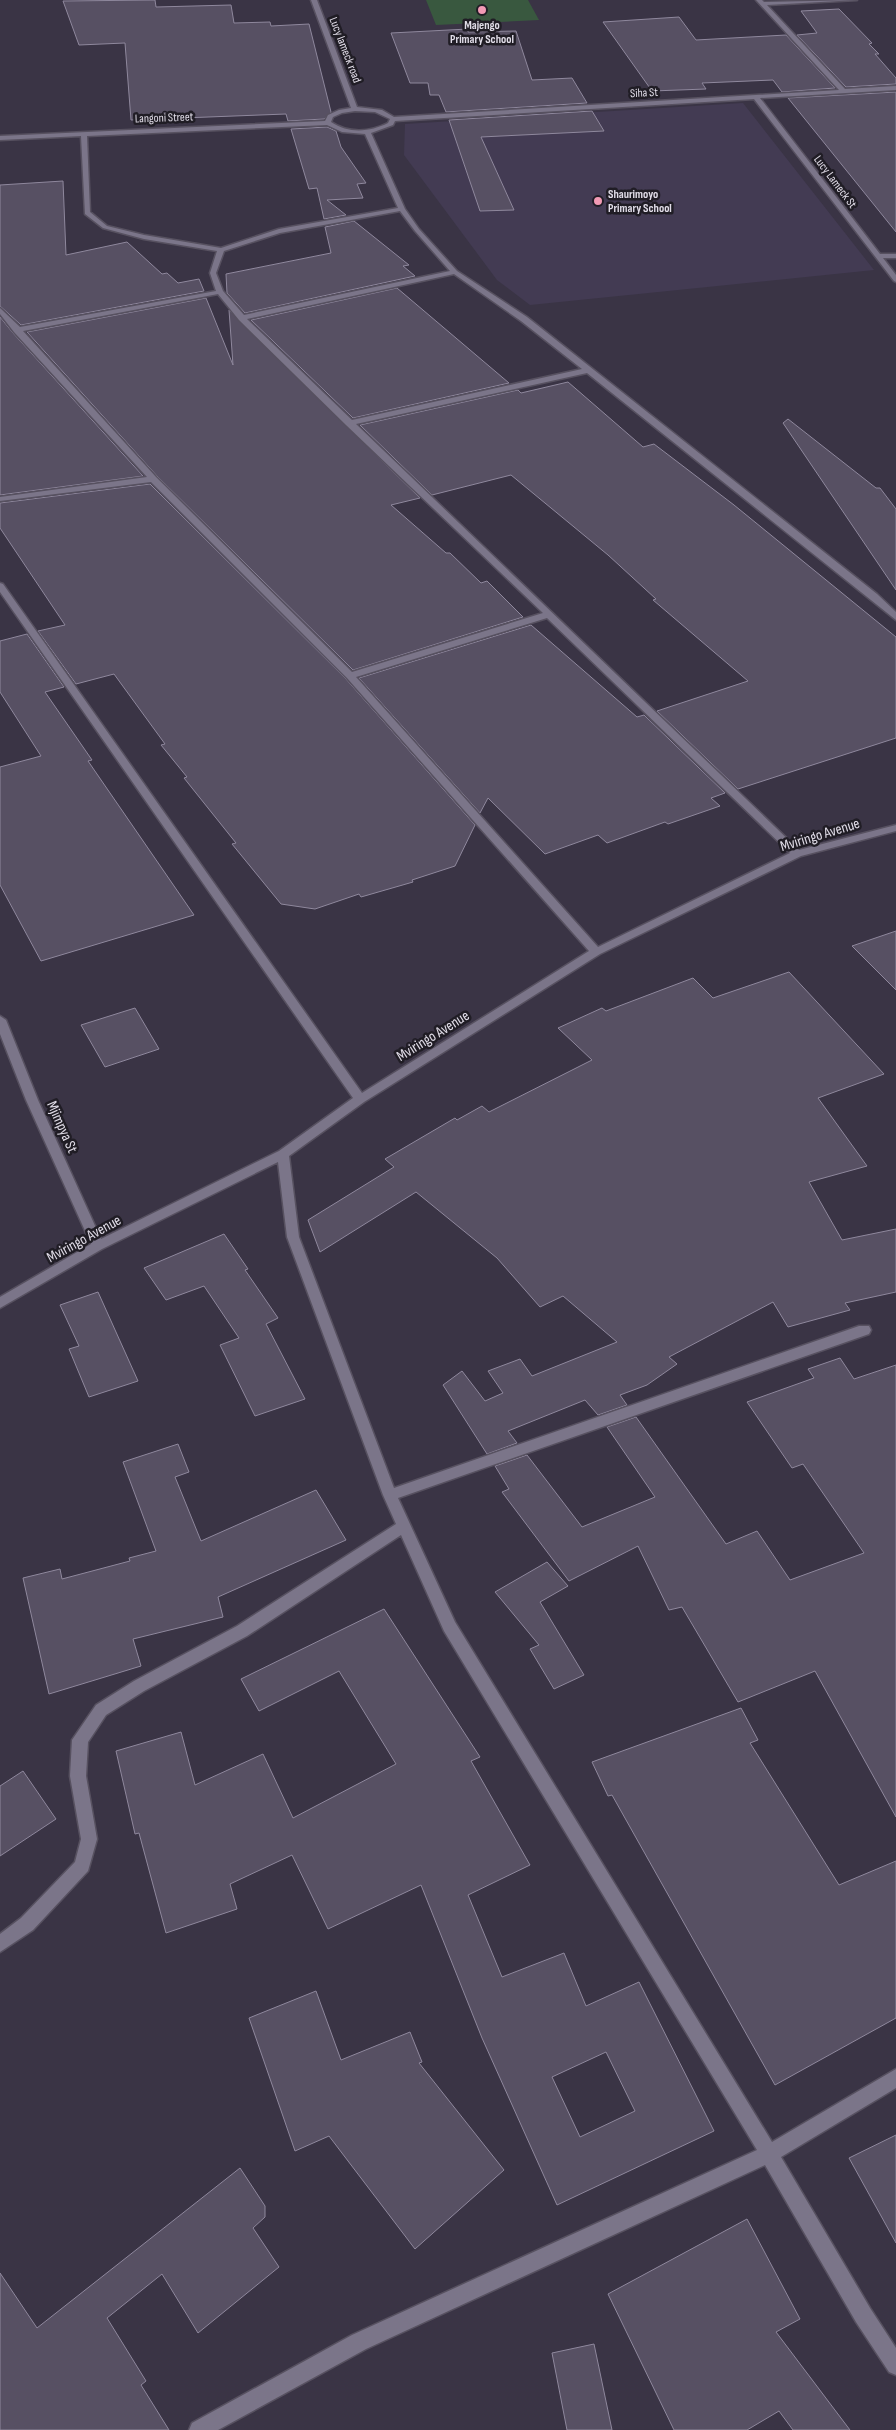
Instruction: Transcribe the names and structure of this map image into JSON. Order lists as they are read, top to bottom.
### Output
{
  "streets": {
    "street": [
      "Lucy lameck road",
      "Siha St",
      "Langoni Street",
      "Lucy Lameck St",
      "Mviringo Avenue",
      "Mjimpya St"
    ]
  },
  "crossings": [
    ["Siha St", "Lucy Lameck St"],
    ["Mviringo Avenue", "Mjimpya St"]
  ],
  "places": ["Majengo Primary School", "Shaurimoyo Primary School"]
}
